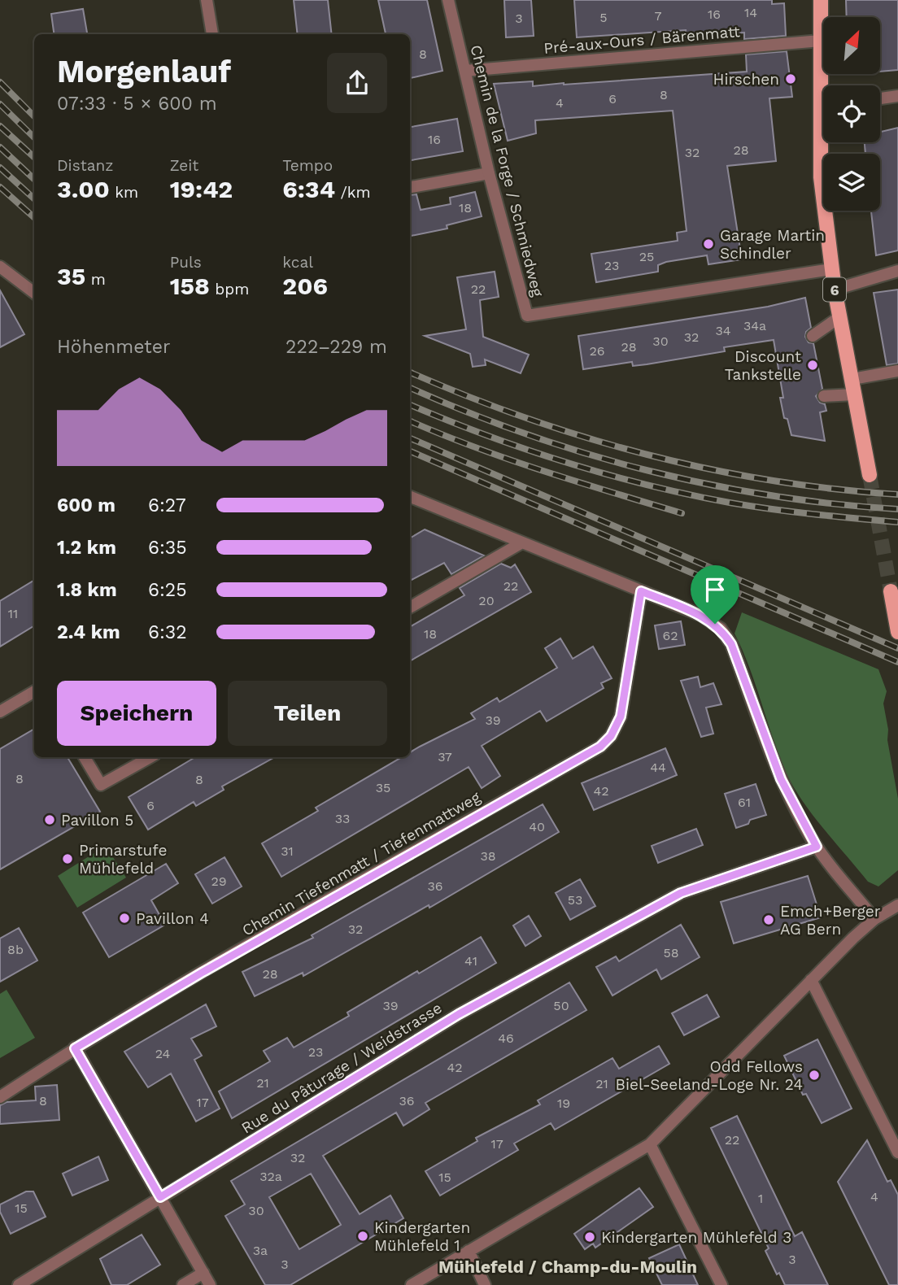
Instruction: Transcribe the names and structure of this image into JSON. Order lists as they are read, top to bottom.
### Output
{
  "streets": {
    "main road": ["6"],
    "street": [
      "Pré-aux-Ours / Bärenmatt",
      "Chemin de la Forge / Schmiedweg",
      "Chemin Tiefenmatt / Tiefenmattweg",
      "Rue du Pâturage / Weidstrasse"
    ]
  },
  "crossings": [
    ["Pré-aux-Ours / Bärenmatt", "Chemin de la Forge / Schmiedweg"],
    ["Pré-aux-Ours / Bärenmatt", "6"],
    ["Chemin de la Forge / Schmiedweg", "6"]
  ],
  "districts": ["Mühlefeld / Champ-du-Moulin"],
  "places": [
    "Hirschen",
    "Garage Martin Schindler",
    "Discount Tankstelle",
    "Pavillon 5",
    "Primarstufe Mühlefeld",
    "Pavillon 4",
    "Emch+Berger AG Bern",
    "Odd Fellows Biel-Seeland-Loge Nr. 24",
    "Kindergarten Mühlefeld 1",
    "Kindergarten Mühlefeld 3"
  ],
  "house_numbers": [
    "14",
    "16",
    "7",
    "5",
    "3",
    "8",
    "8",
    "6",
    "4",
    "16",
    "28",
    "32",
    "18",
    "25",
    "23",
    "22",
    "34a",
    "34",
    "32",
    "30",
    "28",
    "26",
    "22",
    "20",
    "11",
    "18",
    "62",
    "39",
    "37",
    "44",
    "8",
    "8",
    "35",
    "42",
    "61",
    "6",
    "33",
    "40",
    "31",
    "38",
    "29",
    "36",
    "53",
    "32",
    "8b",
    "58",
    "41",
    "28",
    "39",
    "50",
    "46",
    "23",
    "24",
    "42",
    "21",
    "21",
    "8",
    "36",
    "17",
    "19",
    "22",
    "17",
    "32",
    "32a",
    "15",
    "4",
    "1",
    "15",
    "30",
    "3a",
    "3",
    "3"
  ],
  "north": "top right",
  "page": {
    "heading": ["Morgenlauf", "07:33 · 5 × 600 m"],
    "stats": [
      ["Distanz", "3.00 km"],
      ["Zeit", "19:42"],
      ["Tempo", "6:34 /km"],
      ["35 m"],
      ["Puls", "158 bpm"],
      ["kcal", "206"]
    ],
    "chart": ["Höhenmeter", "222–229 m"],
    "list": [
      {
        "name": "600 m",
        "note": "6:27"
      },
      {
        "name": "1.2 km",
        "note": "6:35"
      },
      {
        "name": "1.8 km",
        "note": "6:25"
      },
      {
        "name": "2.4 km",
        "note": "6:32"
      }
    ],
    "buttons": ["Speichern", "Teilen"]
  }
}
